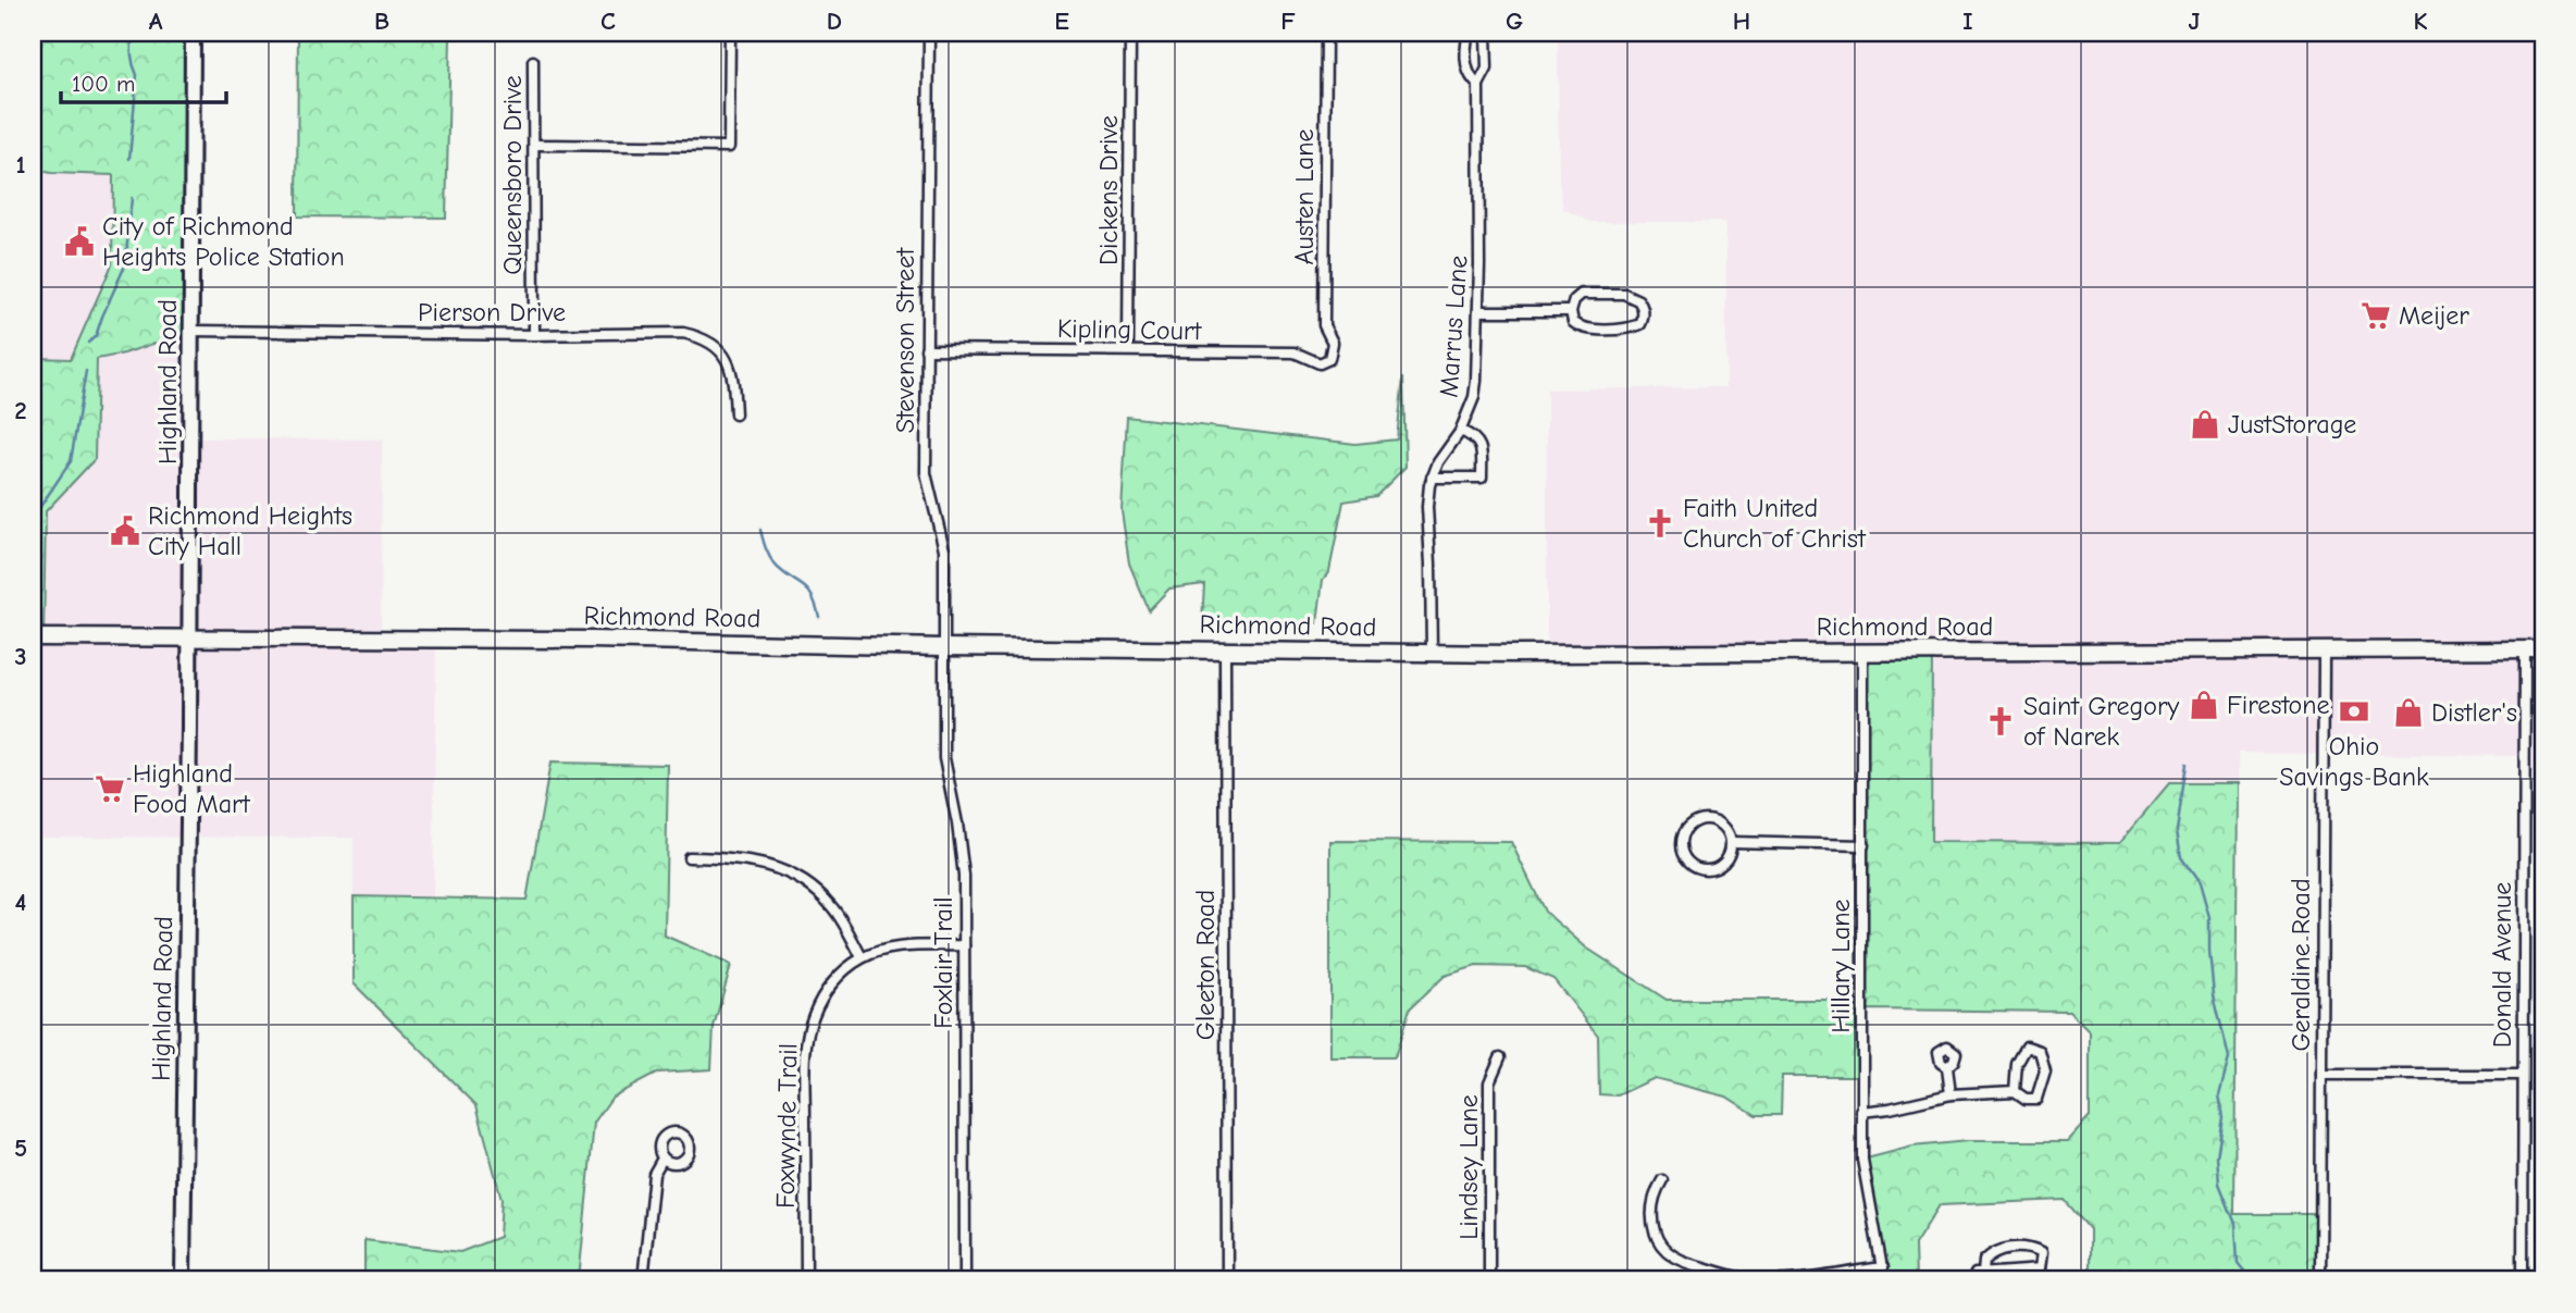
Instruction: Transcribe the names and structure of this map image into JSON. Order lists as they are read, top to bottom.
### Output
{
  "streets": {
    "main road": ["Richmond Road"],
    "street": [
      "Queensboro Drive",
      "Dickens Drive",
      "Austen Lane",
      "Pierson Drive",
      "Marrus Lane",
      "Kipling Court",
      "Stevenson Street",
      "Highland Road",
      "Foxlair Trail",
      "Gleeton Road",
      "Geraldine Road",
      "Donald Avenue",
      "Hillary Lane",
      "Foxwynde Trail",
      "Lindsey Lane"
    ]
  },
  "crossings": [
    ["Queensboro Drive", "Pierson Drive"],
    ["Dickens Drive", "Kipling Court"],
    ["Austen Lane", "Kipling Court"],
    ["Pierson Drive", "Highland Road"],
    ["Marrus Lane", "Richmond Road"],
    ["Kipling Court", "Stevenson Street"],
    ["Stevenson Street", "Richmond Road"],
    ["Stevenson Street", "Foxlair Trail"],
    ["Highland Road", "Richmond Road"],
    ["Richmond Road", "Foxlair Trail"],
    ["Richmond Road", "Gleeton Road"],
    ["Richmond Road", "Geraldine Road"],
    ["Richmond Road", "Donald Avenue"],
    ["Richmond Road", "Hillary Lane"],
    ["Foxlair Trail", "Foxwynde Trail"]
  ],
  "places": {
    "public building": ["City of Richmond Heights Police Station", "Richmond Heights City Hall"],
    "supermarket": ["Meijer", "Highland Food Mart"],
    "shop": ["JustStorage", "Firestone", "Distler's"],
    "church": ["Faith United Church of Christ", "Saint Gregory of Narek"],
    "bank": ["Ohio Savings Bank"]
  },
  "scale_bar": "100 m",
  "grid": {
    "columns": [
      "A",
      "B",
      "C",
      "D",
      "E",
      "F",
      "G",
      "H",
      "I",
      "J",
      "K"
    ],
    "rows": [
      "1",
      "2",
      "3",
      "4",
      "5"
    ]
  }
}
